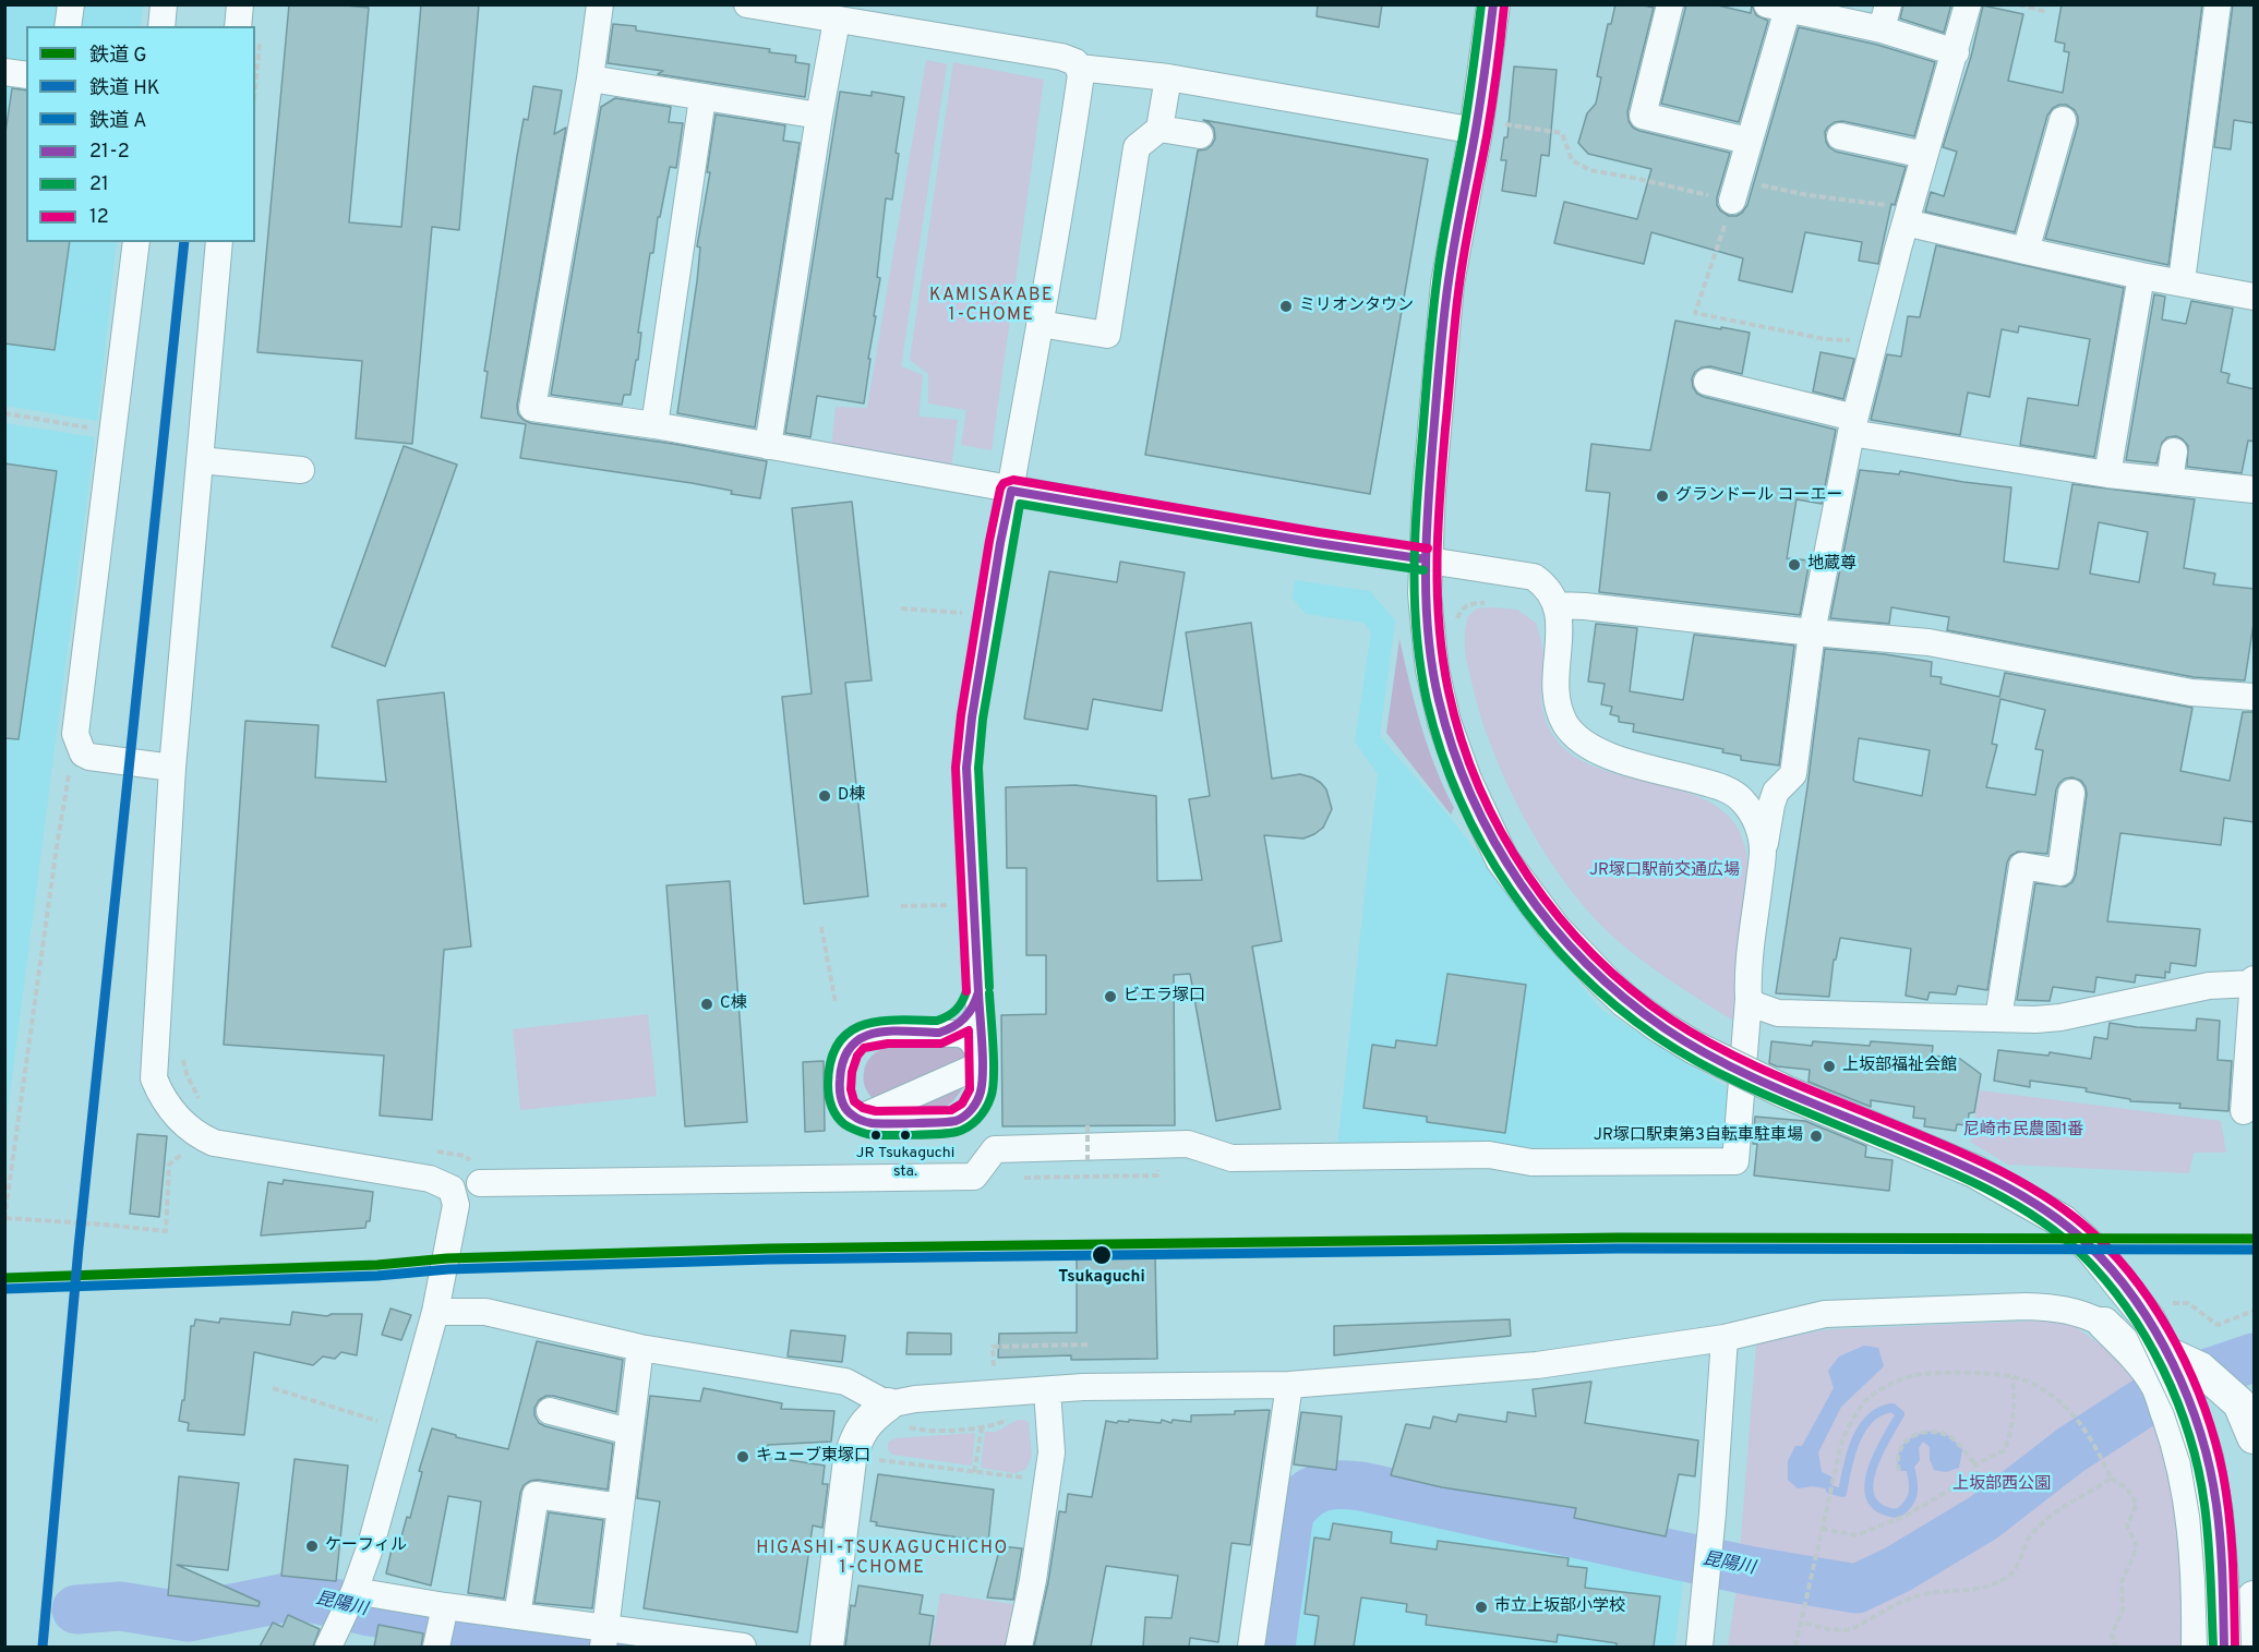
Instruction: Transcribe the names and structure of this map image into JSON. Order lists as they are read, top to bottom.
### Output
{
  "districts": ["KAMISAKABE 1-CHOME", "HIGASHI-TSUKAGUCHICHO 1-CHOME"],
  "water": ["昆陽川"],
  "parks": ["JR塚口駅前交通広場", "尼崎市民農園1番", "上坂部西公園"],
  "places": [
    "ミリオンタウン",
    "グランドール コーエー",
    "地蔵尊",
    "D棟",
    "ビエラ塚口",
    "C棟",
    "上坂部福祉会館",
    "JR Tsukaguchi sta.",
    "JR塚口駅東第3自転車駐車場",
    "Tsukaguchi",
    "キューブ東塚口",
    "ケーフィル",
    "市立上坂部小学校"
  ],
  "lines": [
    "transit line 21-2",
    "transit line 21",
    "transit line 12",
    "rail line HK",
    "rail line G",
    "rail line A"
  ],
  "legend": [
    "鉄道 G",
    "鉄道 HK",
    "鉄道 A",
    "21-2",
    "21",
    "12"
  ]
}
